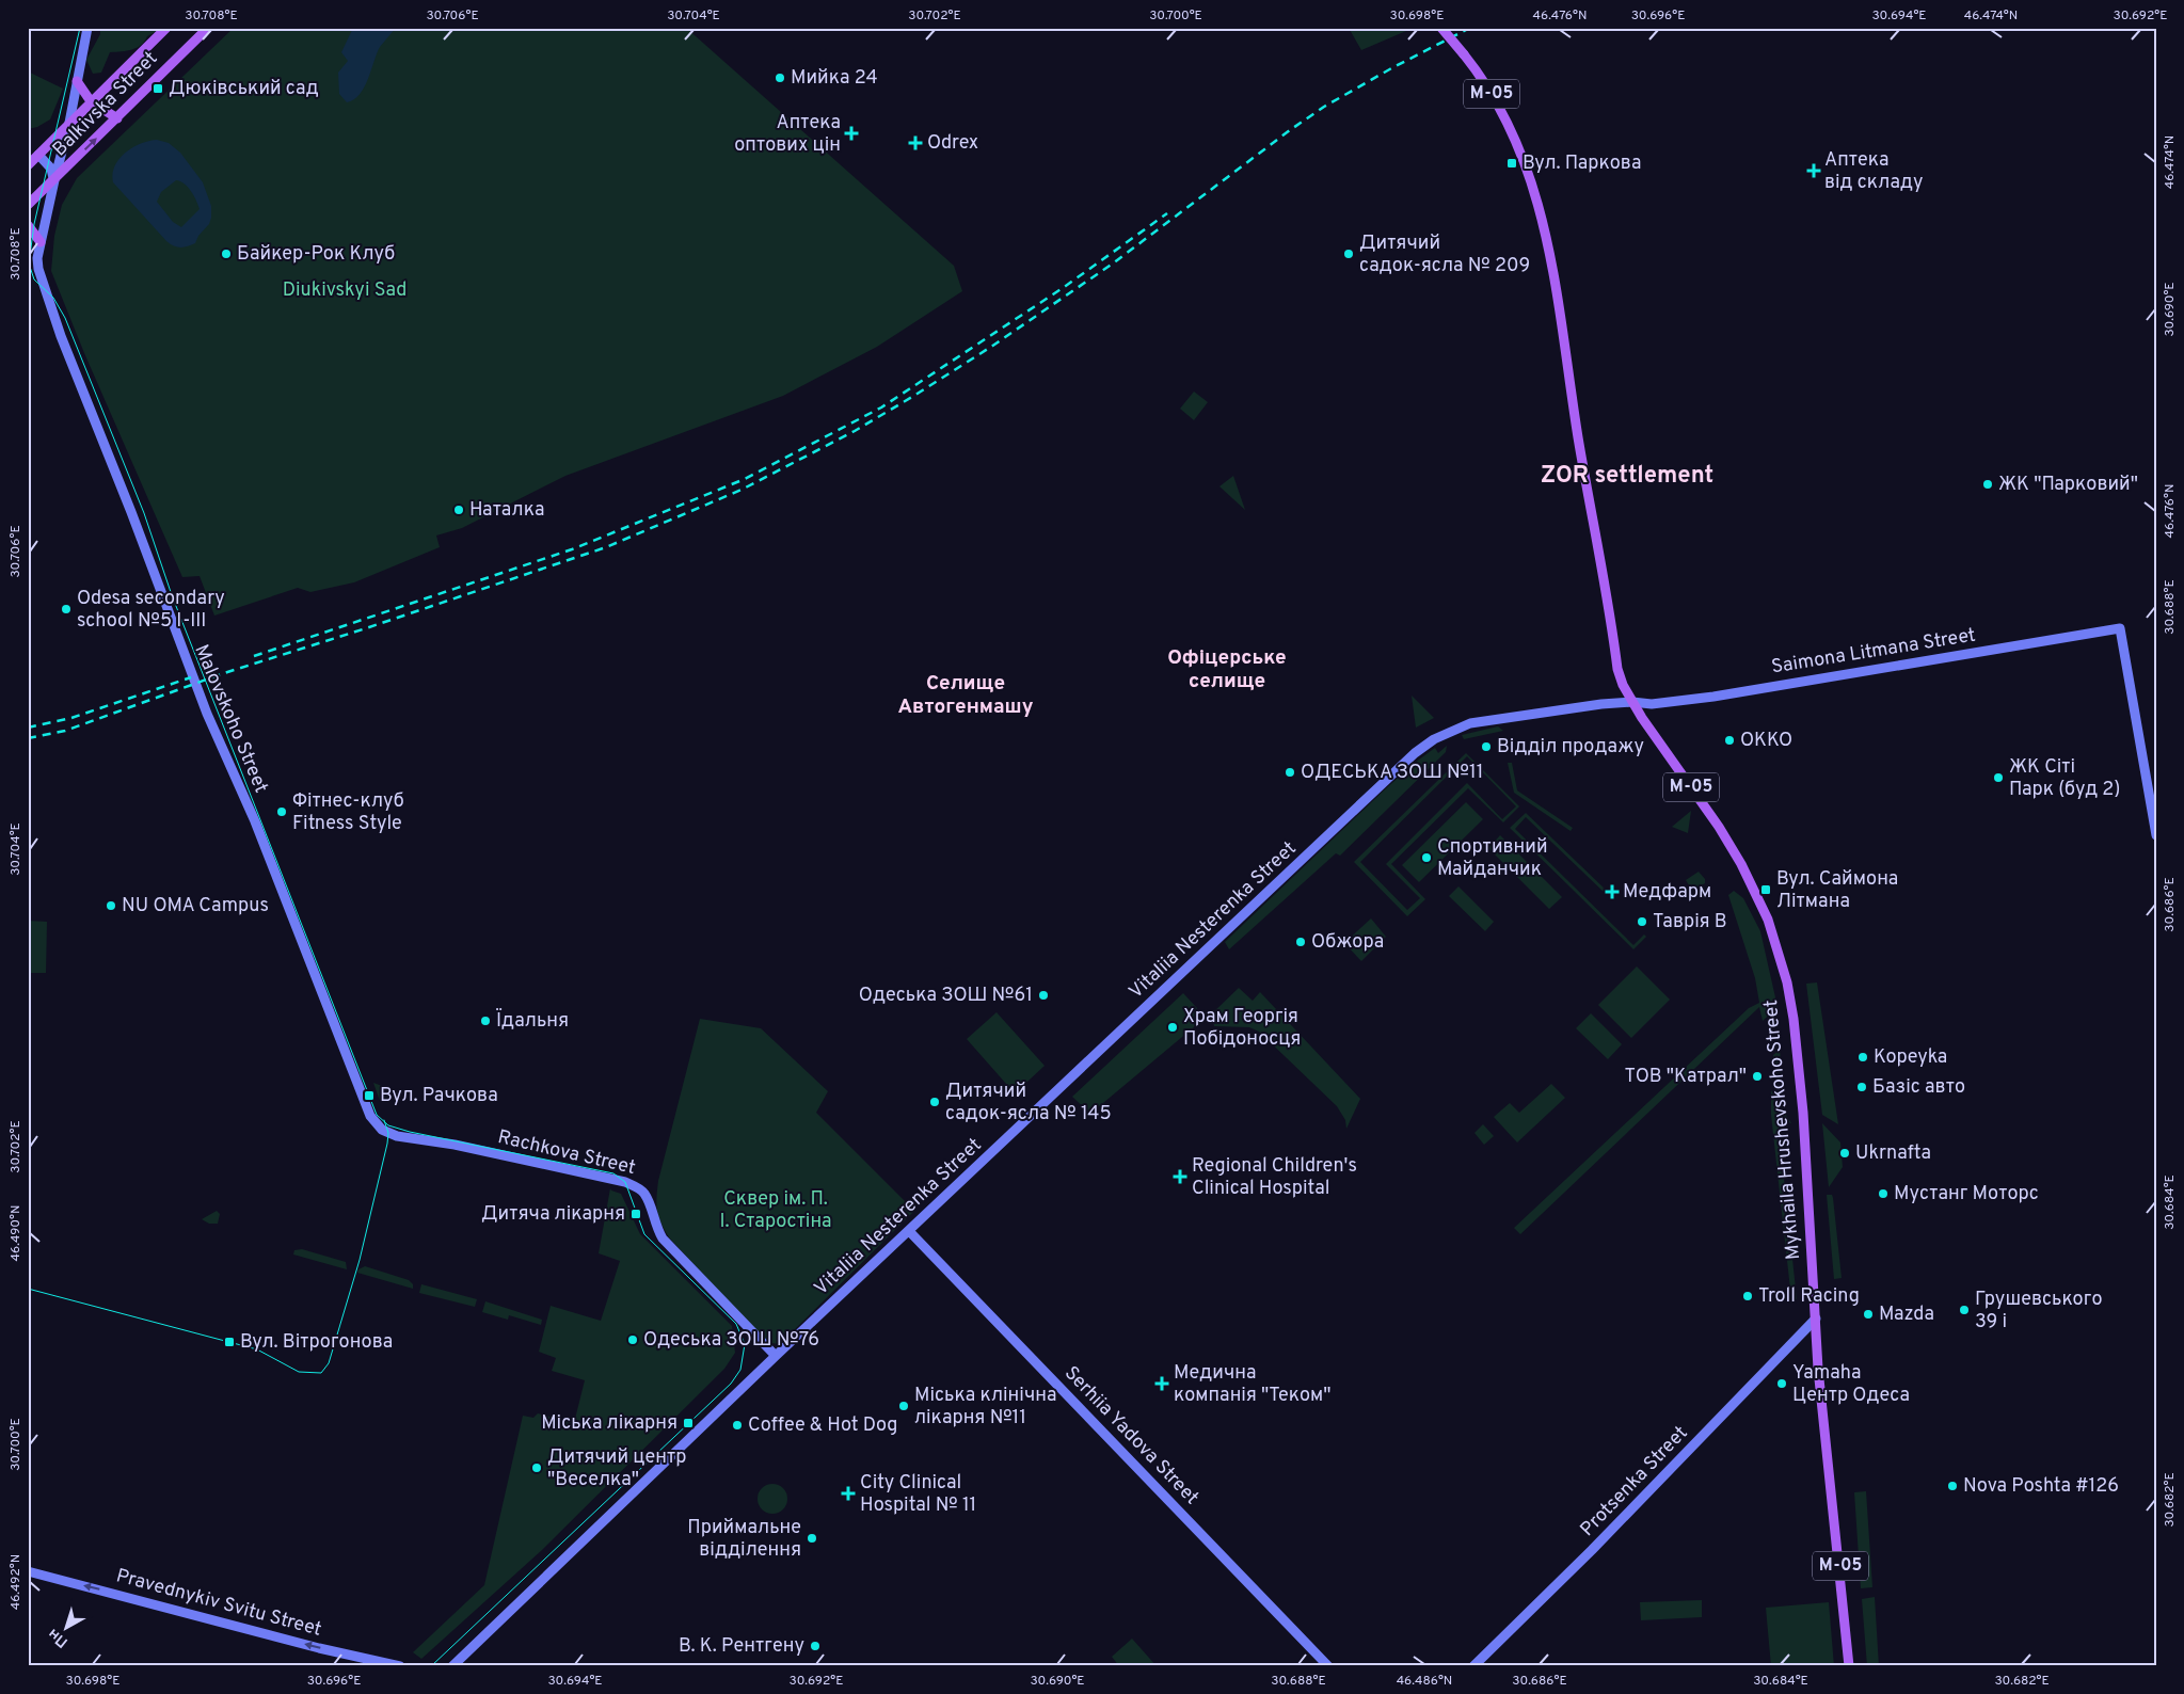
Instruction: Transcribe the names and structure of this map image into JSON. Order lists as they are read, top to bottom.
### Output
{
  "streets": {
    "main road": ["М-05", "Balkivska Street", "Mykhaila Hrushevskoho Street"],
    "street": [
      "Saimona Litmana Street",
      "Malovskoho Street",
      "Vitaliia Nesterenka Street",
      "Rachkova Street",
      "Serhiia Yadova Street",
      "Protsenka Street",
      "Pravednykiv Svitu Street"
    ]
  },
  "crossings": [
    ["Balkivska Street", "Malovskoho Street"],
    ["Saimona Litmana Street", "Vitaliia Nesterenka Street"],
    ["Saimona Litmana Street", "Mykhaila Hrushevskoho Street"],
    ["Malovskoho Street", "Rachkova Street"],
    ["Vitaliia Nesterenka Street", "Mykhaila Hrushevskoho Street"],
    ["Vitaliia Nesterenka Street", "Rachkova Street"],
    ["Vitaliia Nesterenka Street", "Serhiia Yadova Street"],
    ["Mykhaila Hrushevskoho Street", "Protsenka Street"]
  ],
  "one_way": ["Pravednykiv Svitu Street"],
  "districts": ["ZOR settlement", "Офіцерське селище", "Селище Автогенмашу"],
  "parks": ["Diukivskyi Sad", "Сквер ім. П. І. Старостіна"],
  "places": {
    "other": [
      "Мийка 24",
      "Байкер-Рок Клуб",
      "Дитячий садок-ясла № 209",
      "ЖК \"Парковий\"",
      "Наталка",
      "Odesa secondary school №5 I-III",
      "OKKO",
      "Відділ продажу",
      "ОДЕСЬКА ЗОШ №11",
      "ЖК Сіті Парк (буд 2)",
      "Фітнес-клуб Fitness Style",
      "Спортивний Майданчик",
      "NU OMA Campus",
      "Таврія В",
      "Обжора",
      "Одеська ЗОШ №61",
      "Їдальня",
      "Храм Георгія Побідоносця",
      "Kopeyka",
      "ТОВ \"Катрал\"",
      "Базіс авто",
      "Дитячий садок-ясла № 145",
      "Ukrnafta",
      "Мустанг Моторс",
      "Troll Racing",
      "Грушевського 39 і",
      "Mazda",
      "Одеська ЗОШ №76",
      "Yamaha Центр Одеса",
      "Міська клінічна лікарня №11",
      "Coffee & Hot Dog",
      "Дитячий центр \"Веселка\"",
      "Nova Poshta #126",
      "Приймальне відділення",
      "В. К. Рентгену"
    ],
    "transit": [
      "Дюківський сад",
      "Вул. Паркова",
      "Вул. Саймона Літмана",
      "Вул. Рачкова",
      "Дитяча лікарня",
      "Вул. Вітрогонова",
      "Міська лікарня"
    ],
    "health": [
      "Аптека оптових цін",
      "Odrex",
      "Аптека від складу",
      "Медфарм",
      "Regional Children's Clinical Hospital",
      "Медична компанія \"Теком\"",
      "City Clinical Hospital № 11"
    ]
  },
  "north": "bottom left",
  "coordinates": [
    "30.708°E",
    "30.706°E",
    "30.704°E",
    "30.702°E",
    "30.700°E",
    "30.698°E",
    "46.476°N",
    "30.696°E",
    "30.694°E",
    "46.474°N",
    "30.692°E",
    "30.690°E",
    "30.688°E",
    "30.686°E",
    "30.684°E",
    "46.490°N",
    "30.682°E",
    "46.492°N",
    "46.486°N"
  ]
}
